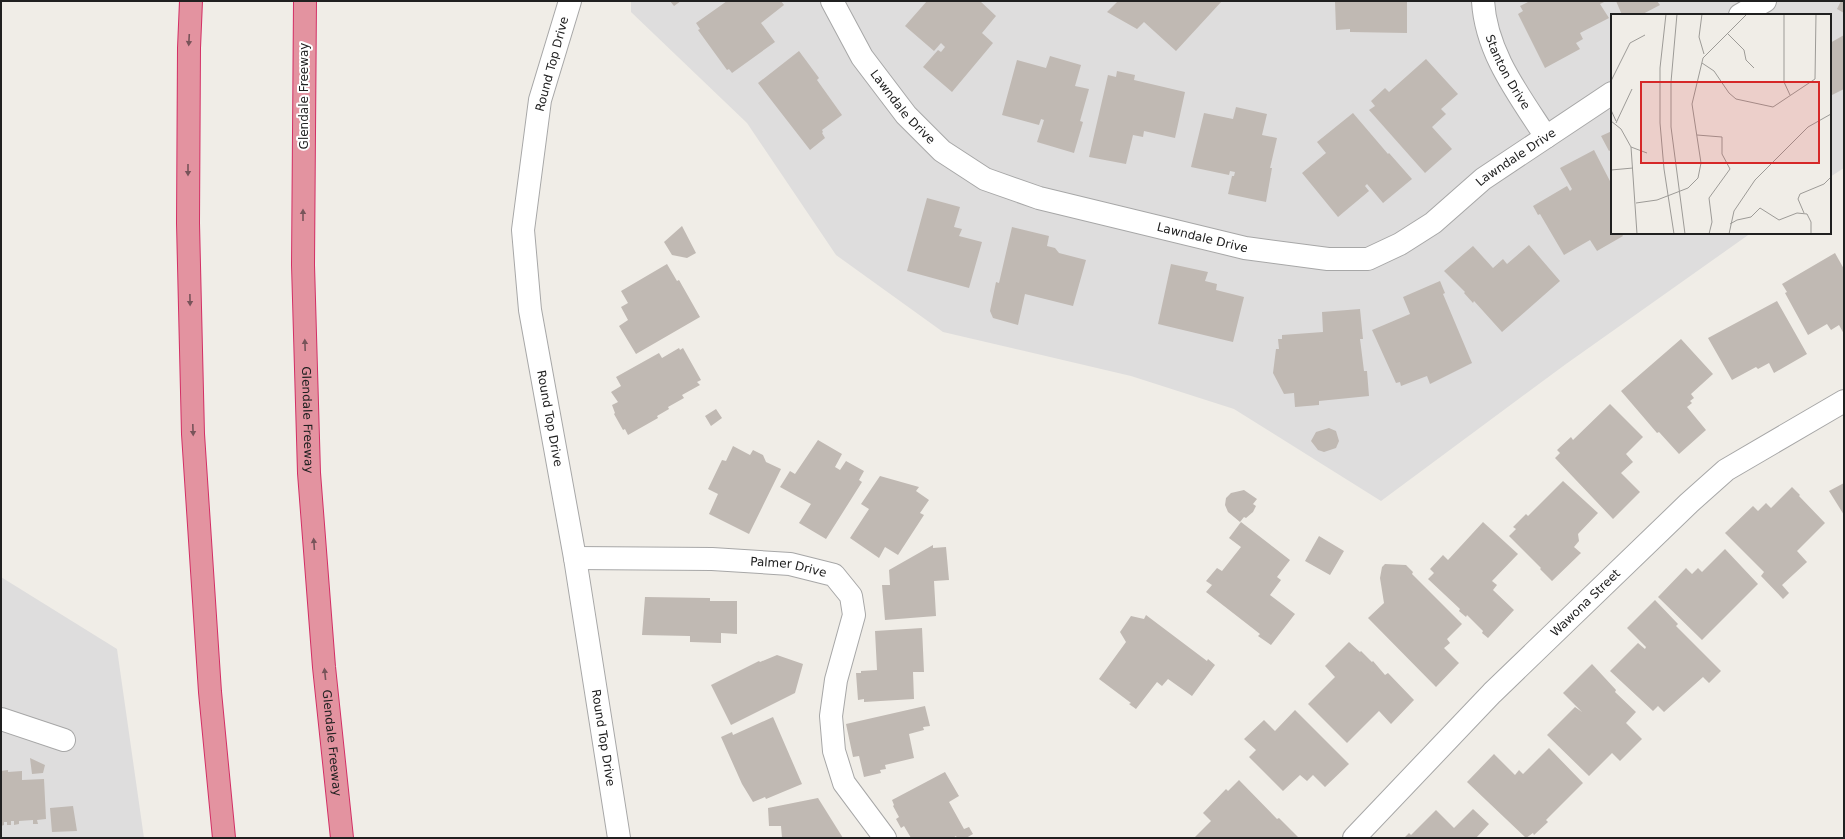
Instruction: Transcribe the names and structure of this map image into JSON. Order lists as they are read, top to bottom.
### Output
{
  "streets": {
    "highway": ["Glendale Freeway"],
    "street": [
      "Round Top Drive",
      "Stanton Drive",
      "Lawndale Drive",
      "Palmer Drive",
      "Wawona Street"
    ]
  },
  "crossings": [
    ["Round Top Drive", "Palmer Drive"],
    ["Stanton Drive", "Lawndale Drive"]
  ]
}
